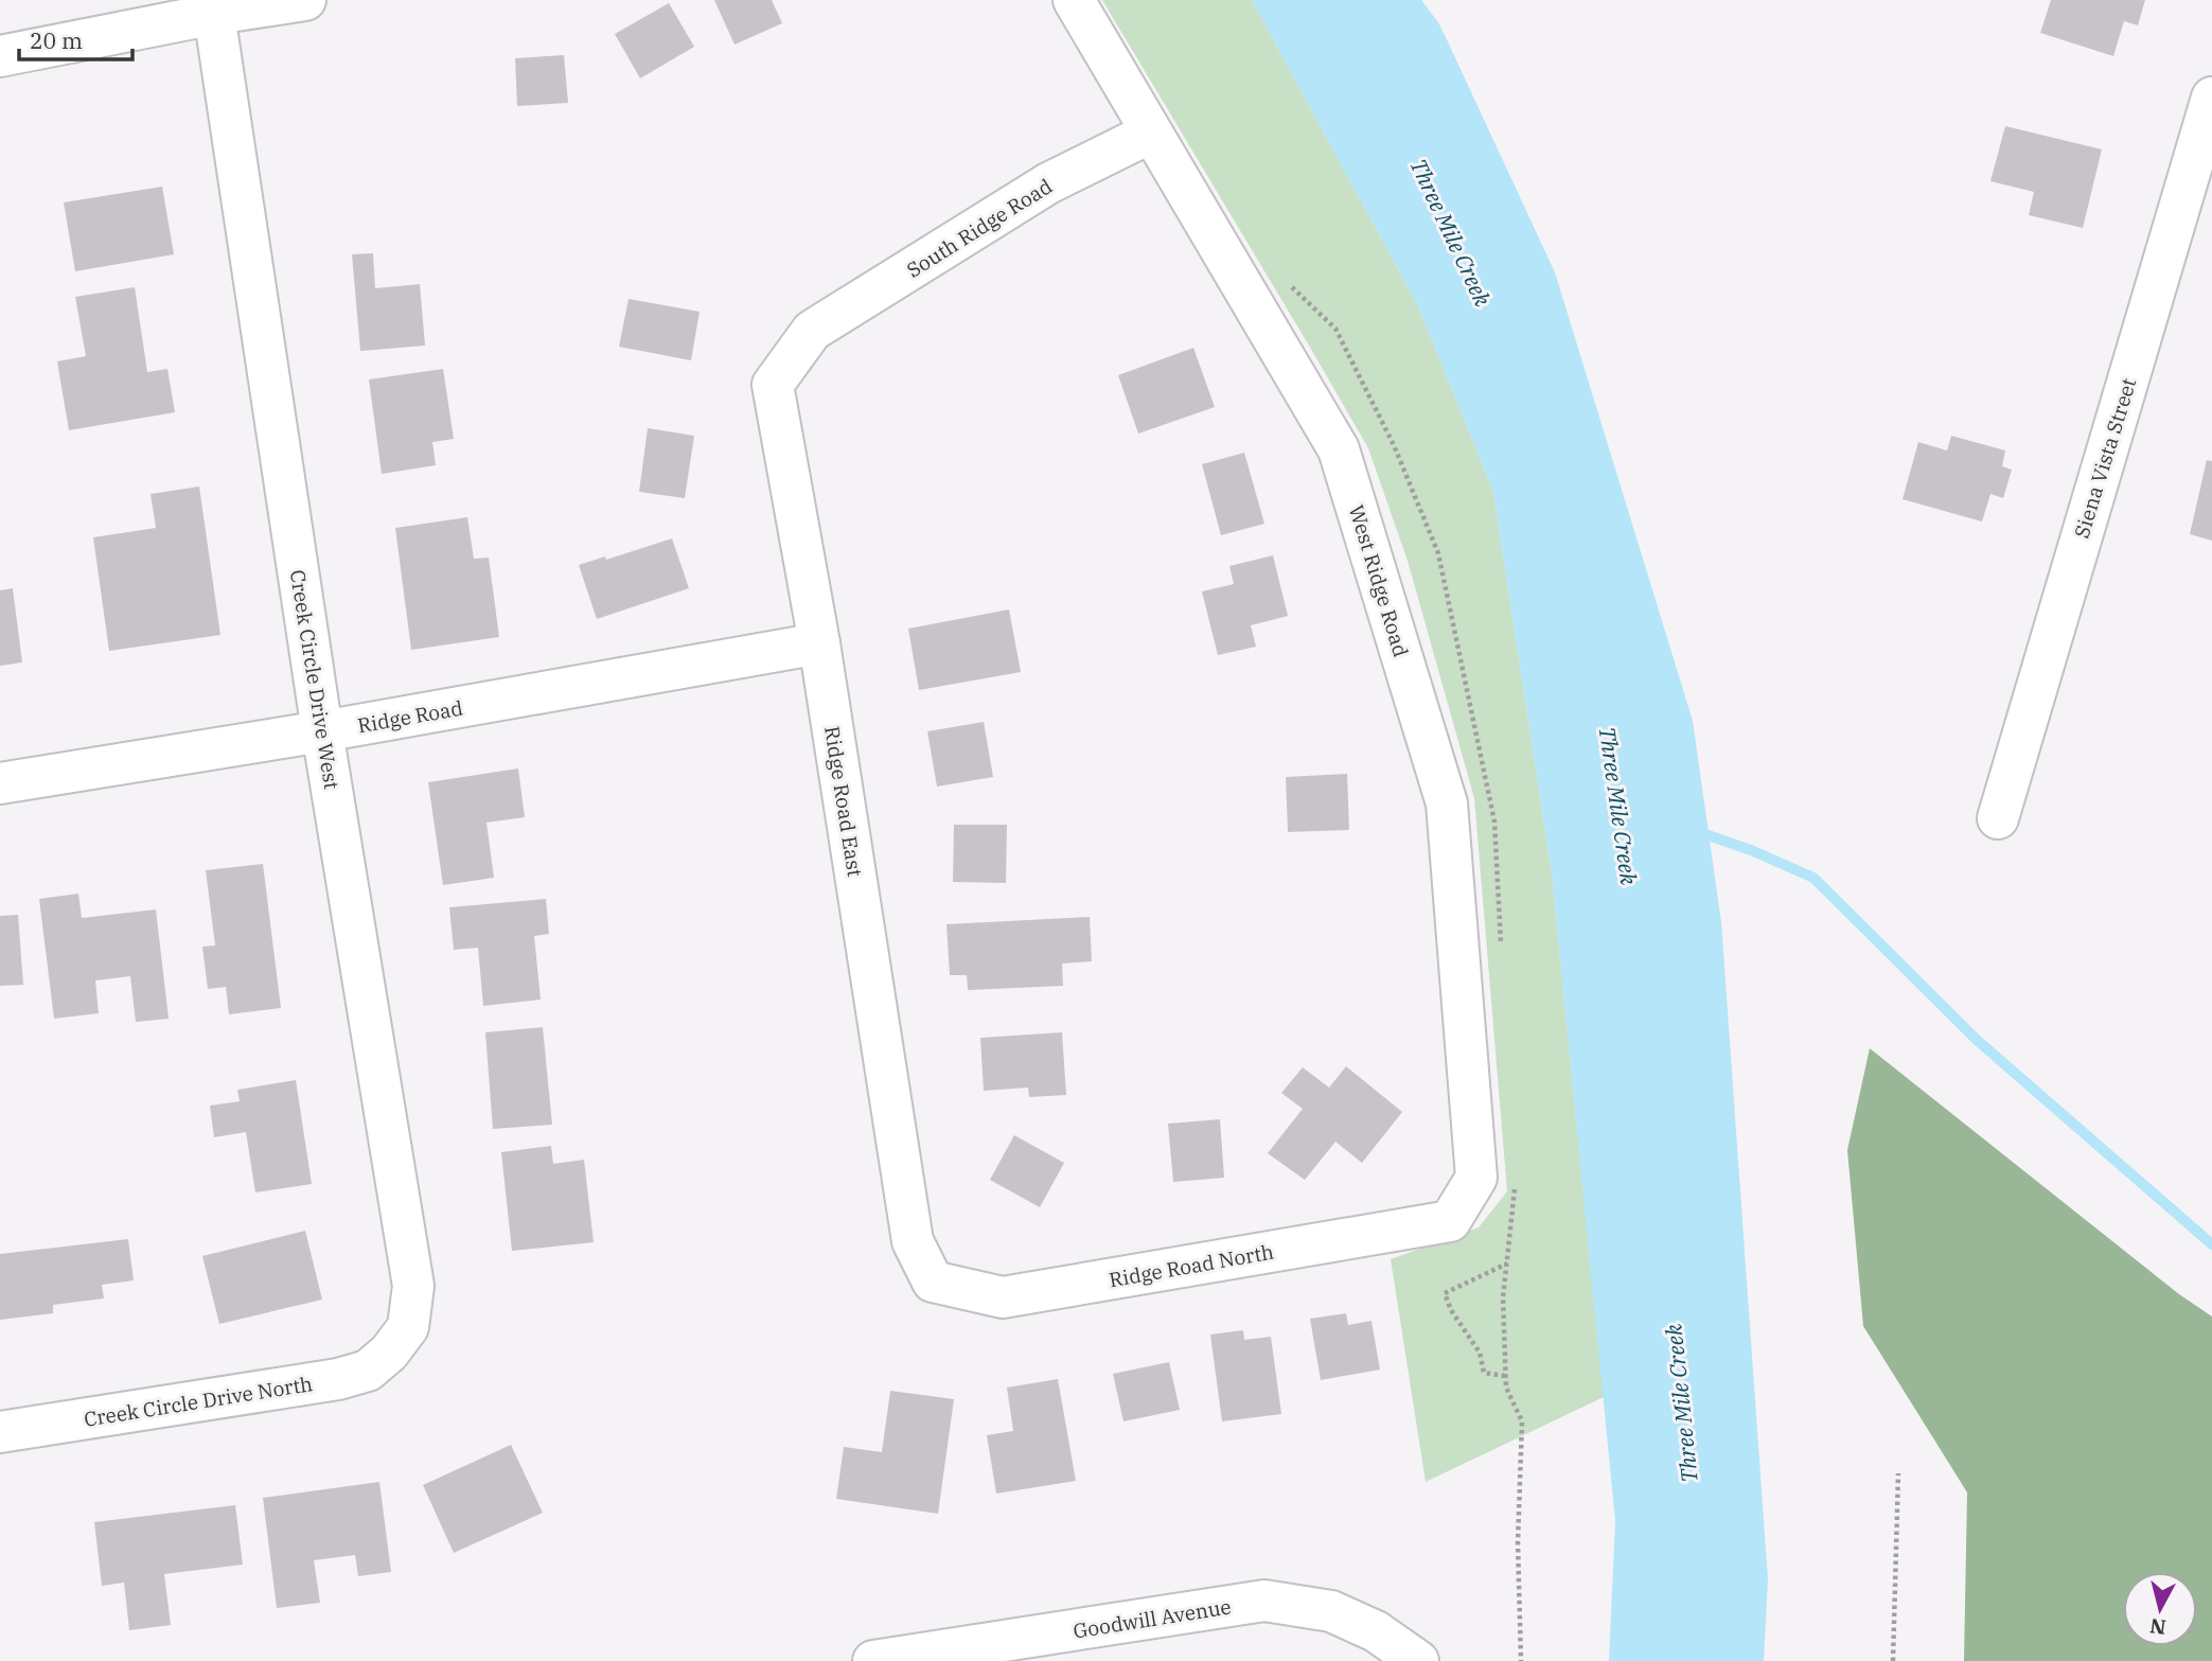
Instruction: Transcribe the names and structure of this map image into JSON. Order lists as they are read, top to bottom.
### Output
{
  "streets": {
    "street": [
      "South Ridge Road",
      "Siena Vista Street",
      "West Ridge Road",
      "Creek Circle Drive West",
      "Ridge Road",
      "Ridge Road East",
      "Ridge Road North",
      "Creek Circle Drive North",
      "Goodwill Avenue"
    ]
  },
  "crossings": [
    ["South Ridge Road", "West Ridge Road"],
    ["South Ridge Road", "Ridge Road East"],
    ["West Ridge Road", "Ridge Road North"],
    ["Creek Circle Drive West", "Ridge Road"],
    ["Creek Circle Drive West", "Creek Circle Drive North"],
    ["Ridge Road", "Ridge Road East"],
    ["Ridge Road East", "Ridge Road North"]
  ],
  "water": ["Three Mile Creek"],
  "scale_bar": "20 m",
  "north": "bottom"
}
